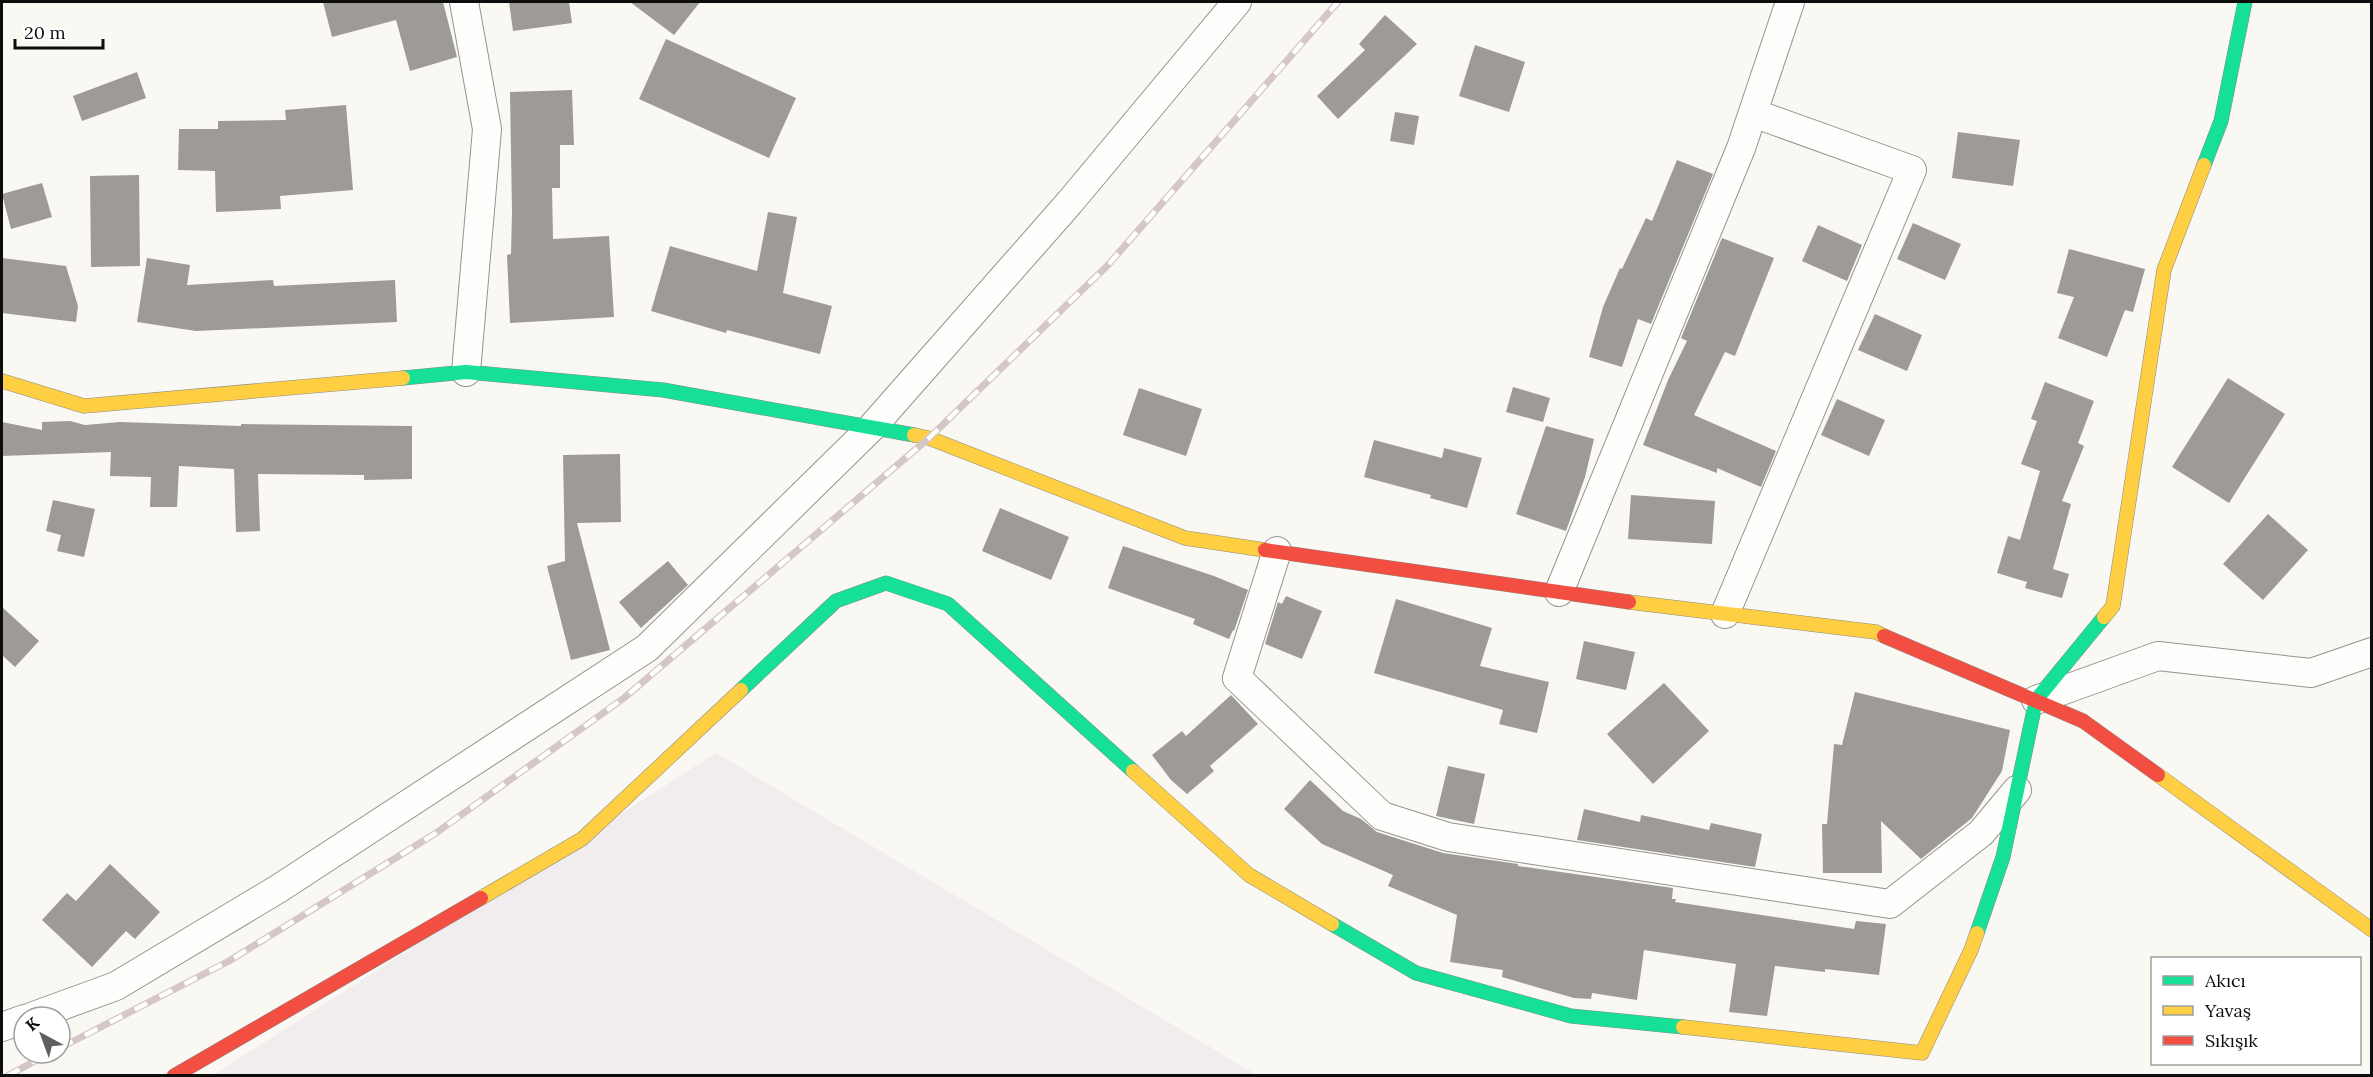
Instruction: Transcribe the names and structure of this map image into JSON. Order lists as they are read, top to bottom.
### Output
{
  "legend": ["Akıcı", "Yavaş", "Sıkışık"],
  "scale_bar": "20 m",
  "north": "top left"
}
